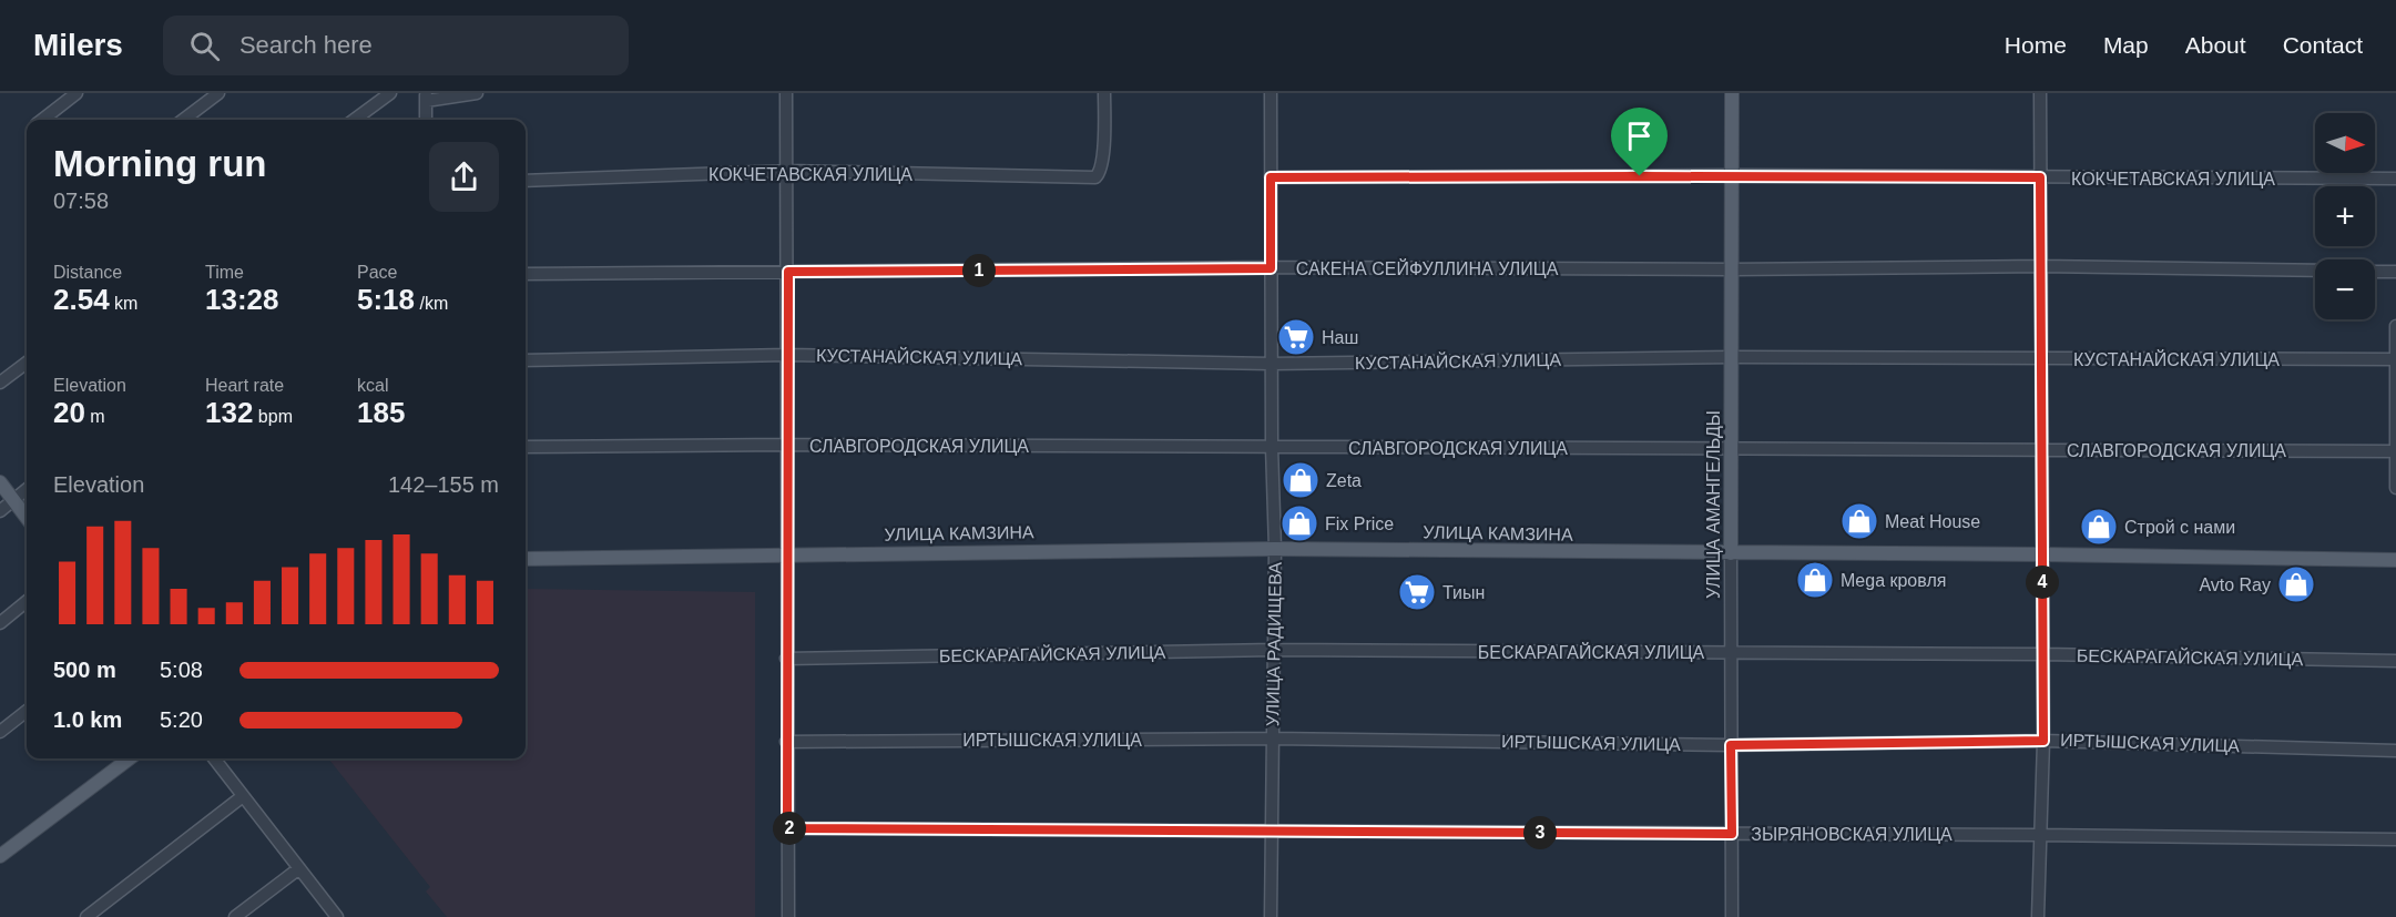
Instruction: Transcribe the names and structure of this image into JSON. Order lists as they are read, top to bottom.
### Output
{
  "streets": {
    "main road": ["УЛИЦА АМАНГЕЛЬДЫ", "УЛИЦА КАМЗИНА"],
    "street": [
      "КОКЧЕТАВСКАЯ УЛИЦА",
      "САКЕНА СЕЙФУЛЛИНА УЛИЦА",
      "КУСТАНАЙСКАЯ УЛИЦА",
      "СЛАВГОРОДСКАЯ УЛИЦА",
      "УЛИЦА РАДИЩЕВА",
      "БЕСКАРАГАЙСКАЯ УЛИЦА",
      "ИРТЫШСКАЯ УЛИЦА",
      "ЗЫРЯНОВСКАЯ УЛИЦА"
    ]
  },
  "crossings": [
    ["КОКЧЕТАВСКАЯ УЛИЦА", "УЛИЦА АМАНГЕЛЬДЫ"],
    ["КОКЧЕТАВСКАЯ УЛИЦА", "УЛИЦА РАДИЩЕВА"],
    ["САКЕНА СЕЙФУЛЛИНА УЛИЦА", "УЛИЦА АМАНГЕЛЬДЫ"],
    ["САКЕНА СЕЙФУЛЛИНА УЛИЦА", "УЛИЦА РАДИЩЕВА"],
    ["КУСТАНАЙСКАЯ УЛИЦА", "УЛИЦА АМАНГЕЛЬДЫ"],
    ["КУСТАНАЙСКАЯ УЛИЦА", "УЛИЦА РАДИЩЕВА"],
    ["СЛАВГОРОДСКАЯ УЛИЦА", "УЛИЦА АМАНГЕЛЬДЫ"],
    ["СЛАВГОРОДСКАЯ УЛИЦА", "УЛИЦА РАДИЩЕВА"],
    ["УЛИЦА АМАНГЕЛЬДЫ", "УЛИЦА КАМЗИНА"],
    ["УЛИЦА АМАНГЕЛЬДЫ", "БЕСКАРАГАЙСКАЯ УЛИЦА"],
    ["УЛИЦА АМАНГЕЛЬДЫ", "ИРТЫШСКАЯ УЛИЦА"],
    ["УЛИЦА АМАНГЕЛЬДЫ", "ЗЫРЯНОВСКАЯ УЛИЦА"],
    ["УЛИЦА КАМЗИНА", "УЛИЦА РАДИЩЕВА"],
    ["УЛИЦА РАДИЩЕВА", "БЕСКАРАГАЙСКАЯ УЛИЦА"],
    ["УЛИЦА РАДИЩЕВА", "ИРТЫШСКАЯ УЛИЦА"],
    ["УЛИЦА РАДИЩЕВА", "ЗЫРЯНОВСКАЯ УЛИЦА"]
  ],
  "places": {
    "supermarket": ["Наш", "Тиын"],
    "shop": [
      "Zeta",
      "Meat House",
      "Fix Price",
      "Строй с нами",
      "Mega кровля",
      "Avto Ray"
    ]
  },
  "north": "right",
  "page": {
    "header": "Milers",
    "search": "Search here",
    "nav": [
      "Home",
      "Map",
      "About",
      "Contact"
    ],
    "map_buttons": ["+", "−"],
    "heading": ["Morning run", "07:58"],
    "stats": [
      ["Distance", "2.54 km"],
      ["Time", "13:28"],
      ["Pace", "5:18 /km"],
      ["Elevation", "20 m"],
      ["Heart rate", "132 bpm"],
      ["kcal", "185"]
    ],
    "pins": [
      "1",
      "4",
      "2",
      "3"
    ],
    "chart": ["Elevation", "142–155 m"],
    "list": [
      {
        "name": "500 m",
        "note": "5:08"
      },
      {
        "name": "1.0 km",
        "note": "5:20"
      }
    ]
  }
}
